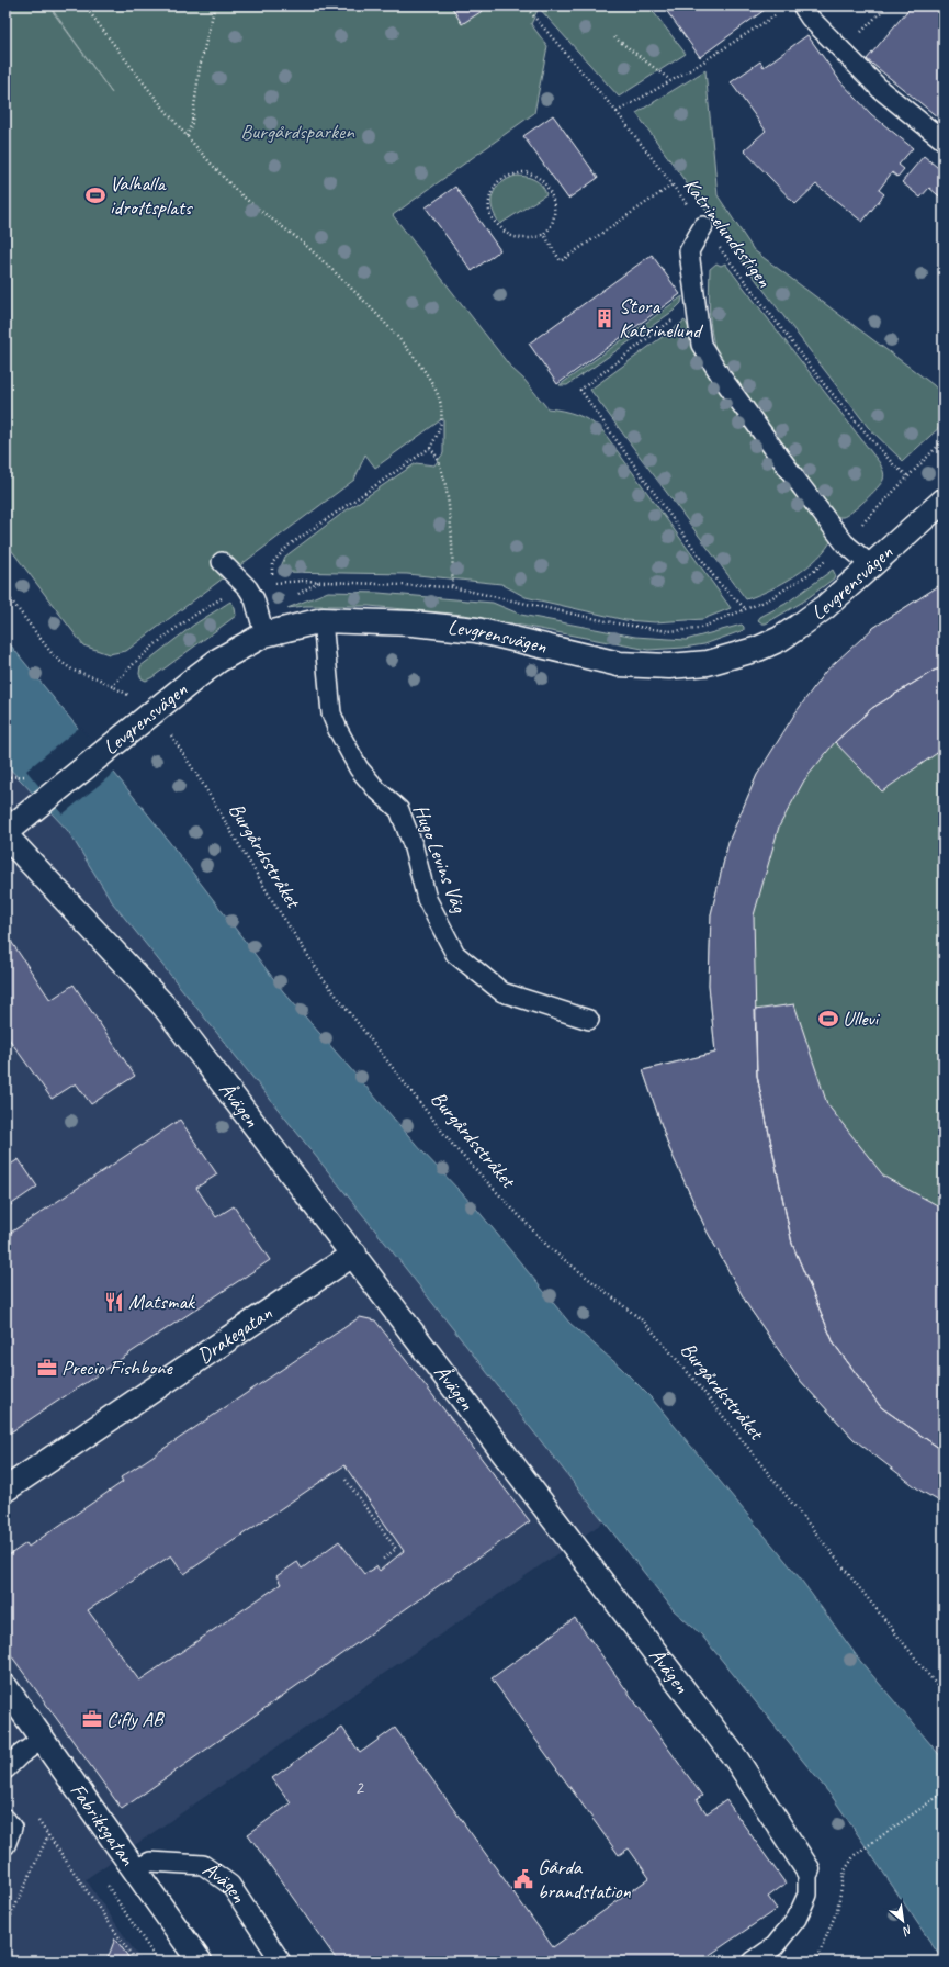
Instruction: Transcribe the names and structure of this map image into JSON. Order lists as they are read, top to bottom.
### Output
{
  "streets": {
    "street": [
      "Levgrensvägen",
      "Åvägen",
      "Drakegatan",
      "Fabriksgatan"
    ],
    "lane": ["Hugo Levins Väg"],
    "path": ["Katrinelundsstigen", "Burgårdsstråket"]
  },
  "crossings": [
    ["Levgrensvägen", "Burgårdsstråket"],
    ["Levgrensvägen", "Hugo Levins Väg"],
    ["Levgrensvägen", "Åvägen"],
    ["Åvägen", "Drakegatan"],
    ["Åvägen", "Fabriksgatan"]
  ],
  "parks": ["Burgårdsparken"],
  "places": {
    "sports": ["Valhalla idrottsplats", "Ullevi"],
    "building": ["Stora Katrinelund"],
    "restaurant": ["Matsmak"],
    "office": ["Precio Fishbone", "Cifly AB"],
    "public building": ["Gårda brandstation"]
  },
  "house_numbers": ["2"],
  "north": "bottom right"
}
